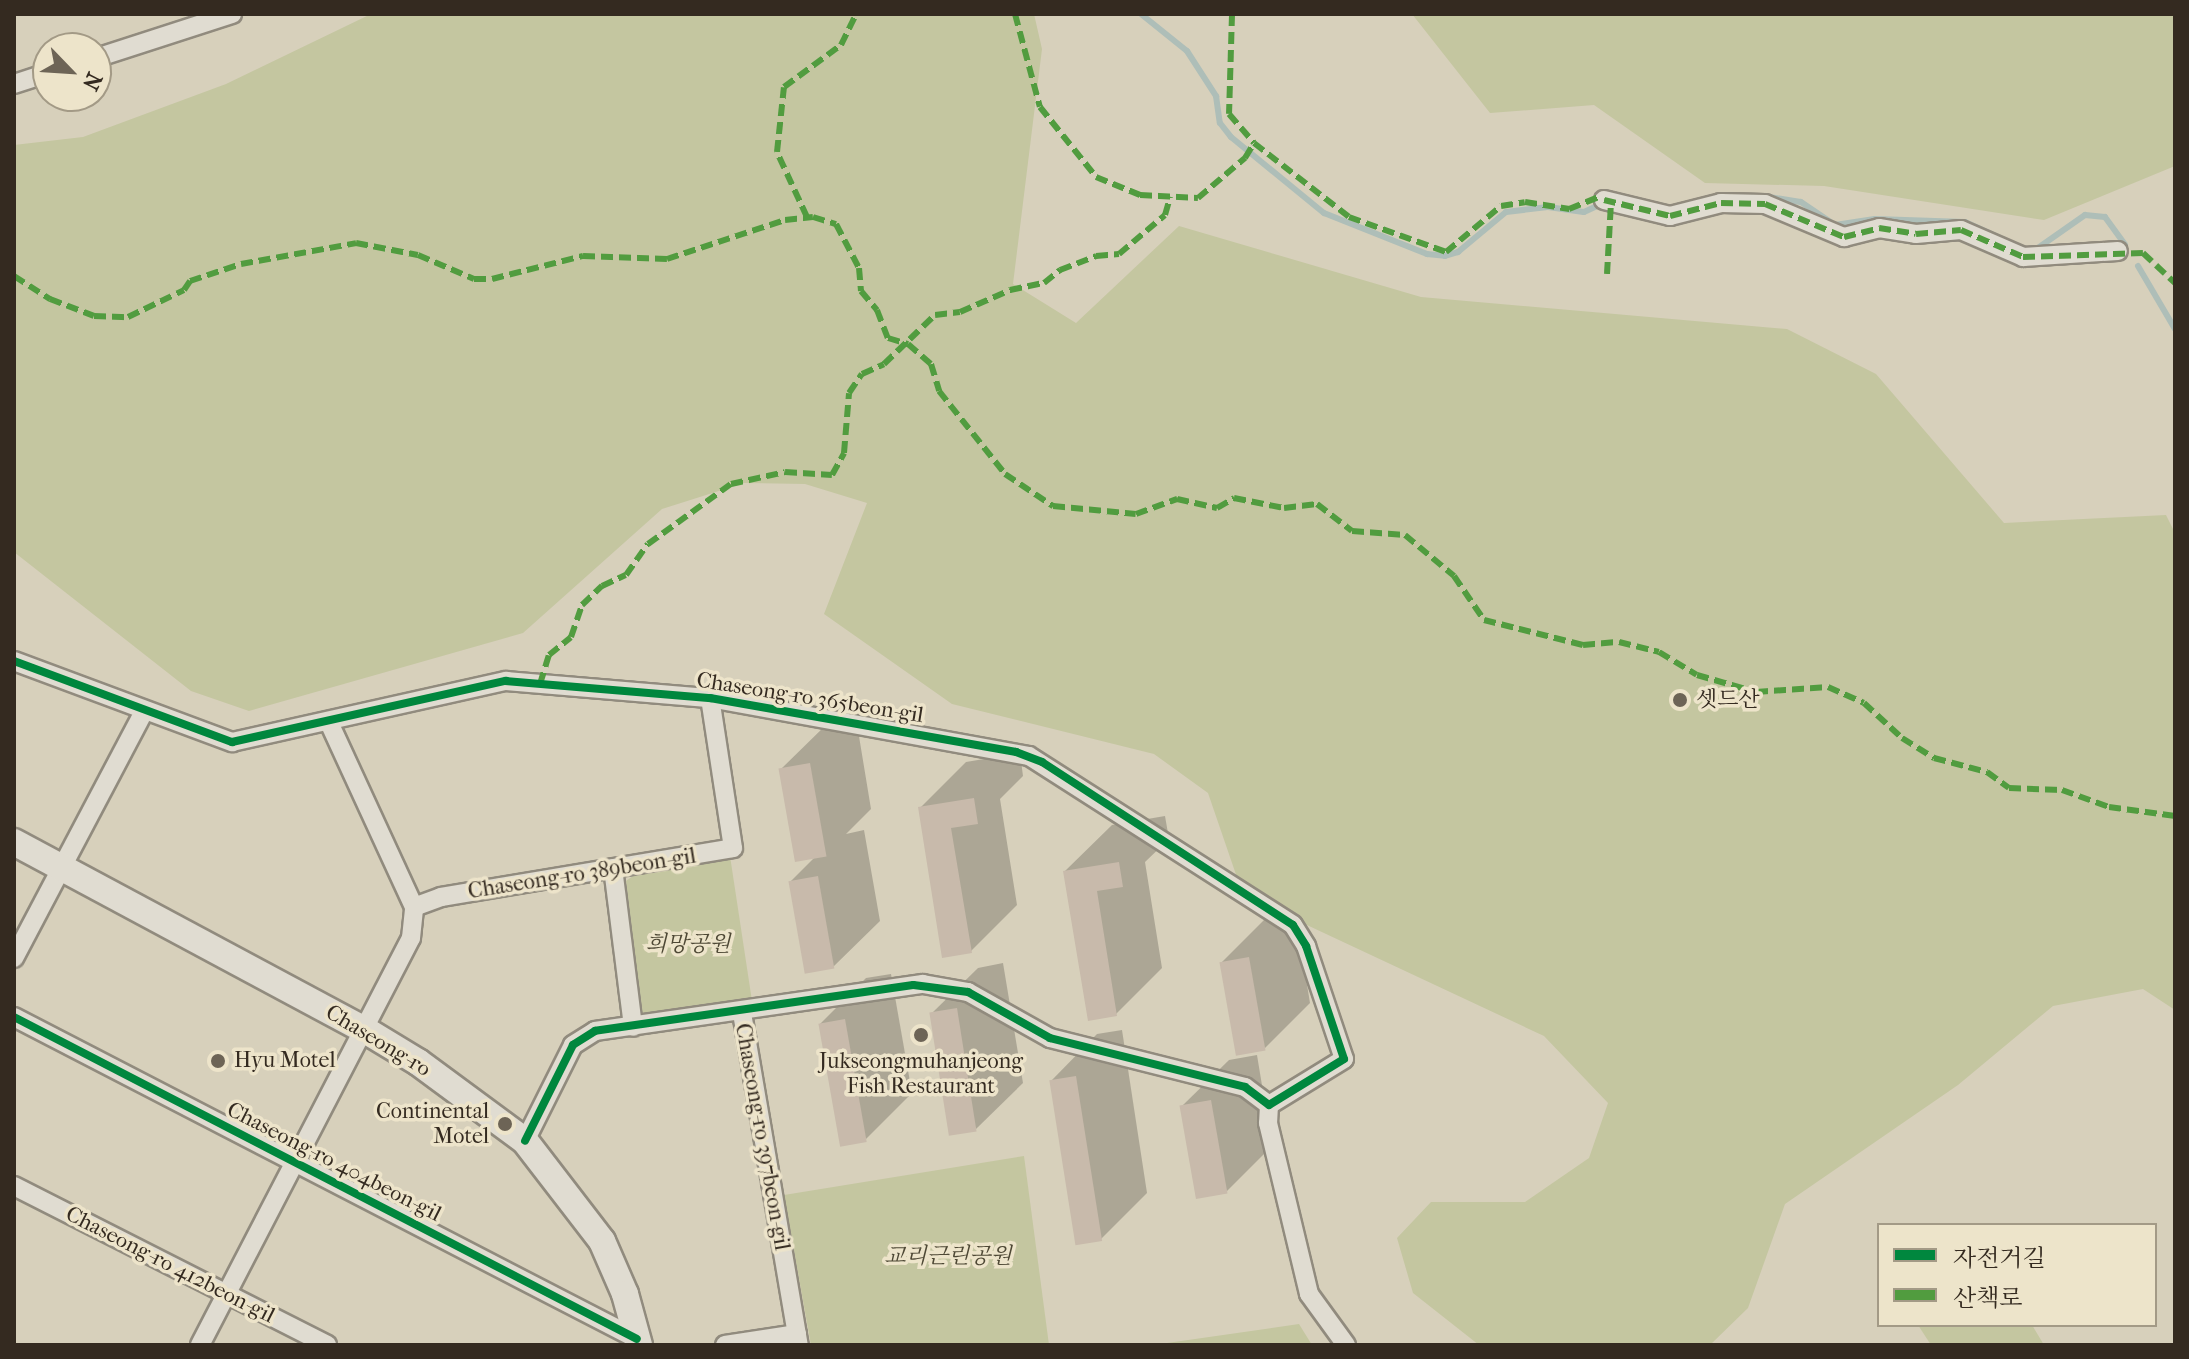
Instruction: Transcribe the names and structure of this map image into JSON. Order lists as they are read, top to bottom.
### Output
{
  "streets": {
    "main road": ["Chaseong-ro"],
    "street": [
      "Chaseong-ro 365beon-gil",
      "Chaseong-ro 389beon-gil",
      "Chaseong-ro 397beon-gil",
      "Chaseong-ro 404beon-gil",
      "Chaseong-ro 412beon-gil"
    ]
  },
  "crossings": [
    ["Chaseong-ro 365beon-gil", "Chaseong-ro 389beon-gil"],
    ["Chaseong-ro", "Chaseong-ro 397beon-gil"],
    ["Chaseong-ro", "Chaseong-ro 404beon-gil"]
  ],
  "parks": ["희망공원", "교리근린공원"],
  "places": [
    "셋드산",
    "Jukseongmuhanjeong Fish Restaurant",
    "Hyu Motel",
    "Continental Motel"
  ],
  "legend": ["자전거길", "산책로"],
  "north": "bottom right"
}
